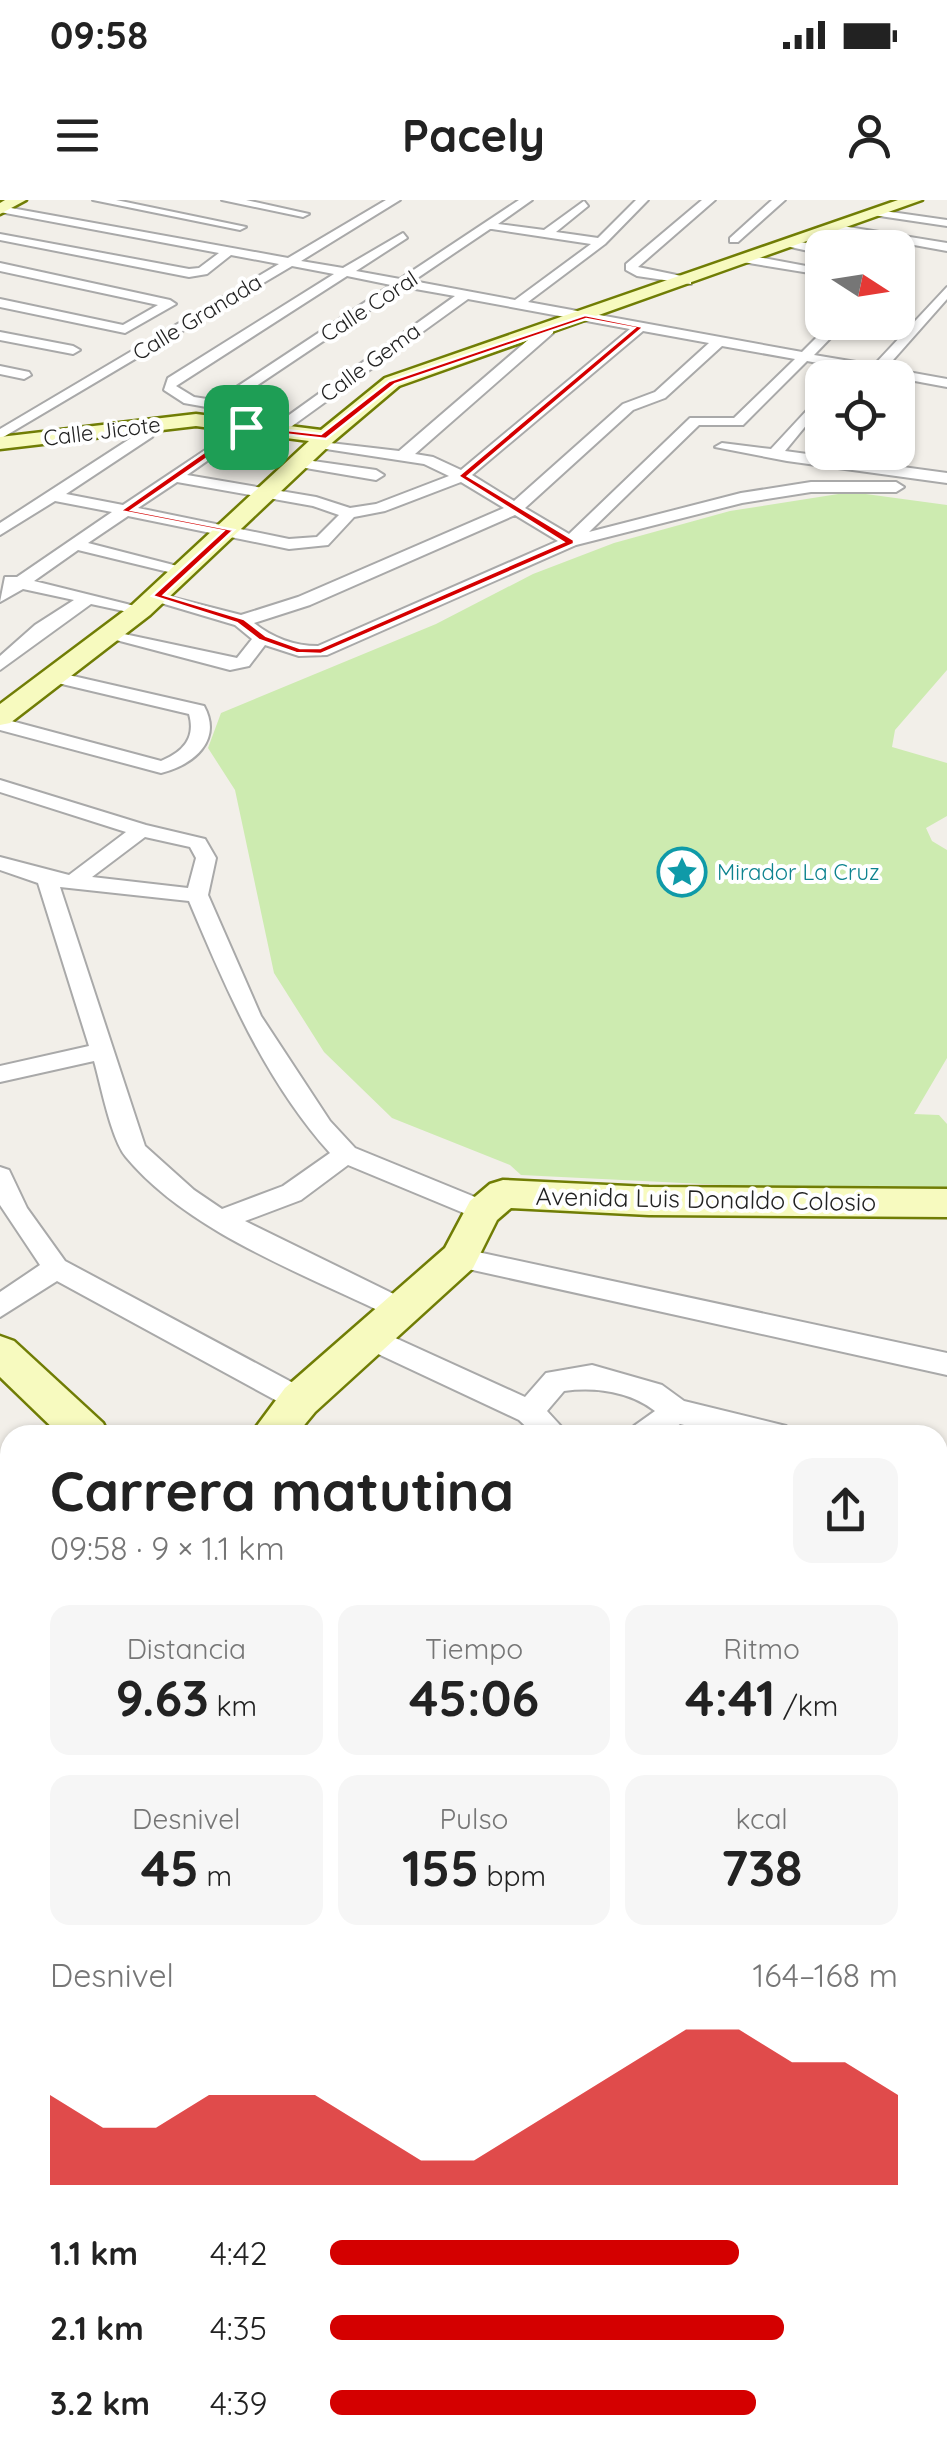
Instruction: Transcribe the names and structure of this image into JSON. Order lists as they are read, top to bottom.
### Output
{
  "streets": {
    "main road": ["Calle Jicote", "Avenida Luis Donaldo Colosio"],
    "street": ["Calle Coral", "Calle Granada", "Calle Gema"]
  },
  "crossings": [
    ["Calle Coral", "Calle Jicote"],
    ["Calle Gema", "Calle Jicote"]
  ],
  "places": {
    "place": ["Mirador La Cruz"]
  },
  "north": "right",
  "page": {
    "status": "09:58",
    "header": "Pacely",
    "heading": ["Carrera matutina", "09:58 · 9 × 1.1 km"],
    "stats": [
      ["Distancia", "9.63 km"],
      ["Tiempo", "45:06"],
      ["Ritmo", "4:41 /km"],
      ["Desnivel", "45 m"],
      ["Pulso", "155 bpm"],
      ["kcal", "738"]
    ],
    "chart": ["Desnivel", "164–168 m"],
    "list": [
      {
        "name": "1.1 km",
        "note": "4:42"
      },
      {
        "name": "2.1 km",
        "note": "4:35"
      },
      {
        "name": "3.2 km",
        "note": "4:39"
      }
    ]
  }
}
